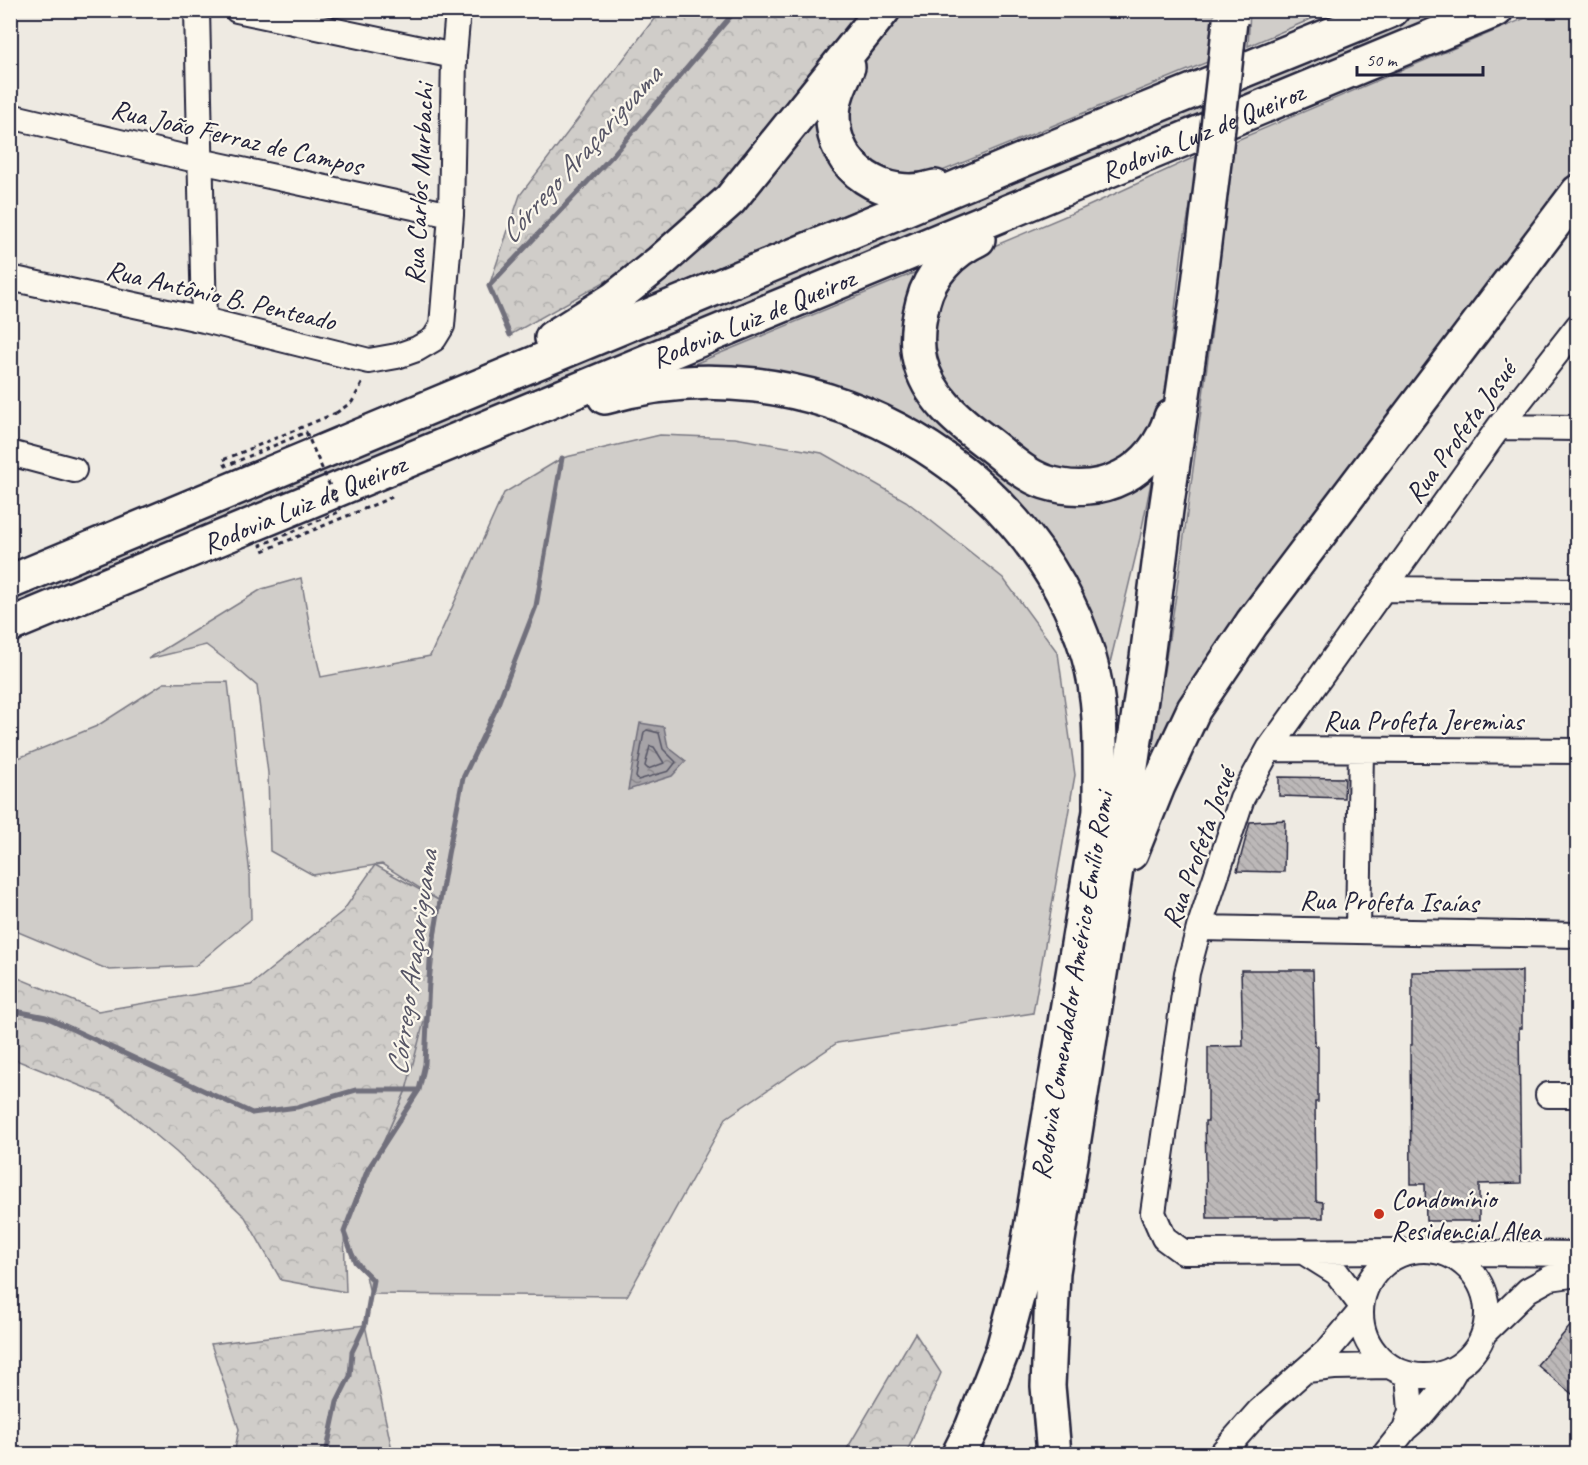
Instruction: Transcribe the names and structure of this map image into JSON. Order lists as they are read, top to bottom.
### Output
{
  "streets": {
    "highway": ["Rodovia Luiz de Queiroz", "Rodovia Comendador Américo Emílio Romi"],
    "street": [
      "Rua João Ferraz de Campos",
      "Rua Carlos Murbachi",
      "Rua Antônio B. Penteado",
      "Rua Profeta Josué",
      "Rua Profeta Jeremias",
      "Rua Profeta Isaías"
    ]
  },
  "crossings": [
    ["Rodovia Luiz de Queiroz", "Rodovia Comendador Américo Emílio Romi"],
    ["Rua João Ferraz de Campos", "Rua Carlos Murbachi"],
    ["Rua Carlos Murbachi", "Rua Antônio B. Penteado"],
    ["Rua Profeta Josué", "Rua Profeta Jeremias"],
    ["Rua Profeta Josué", "Rua Profeta Isaías"]
  ],
  "water": ["Córrego Araçariguama"],
  "places": ["Condomínio Residencial Alea"],
  "scale_bar": "50 m"
}
